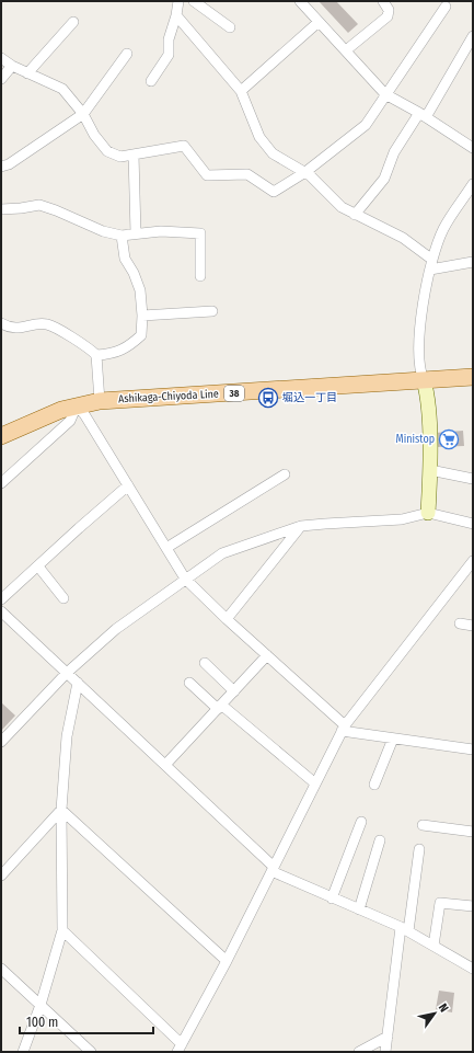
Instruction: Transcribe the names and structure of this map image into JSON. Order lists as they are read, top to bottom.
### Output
{
  "streets": {
    "main road": ["38", "Ashikaga-Chiyoda Line"]
  },
  "places": {
    "bus stop": ["堀込一丁目"],
    "supermarket": ["Ministop"]
  },
  "scale_bar": "100 m",
  "north": "top right"
}
